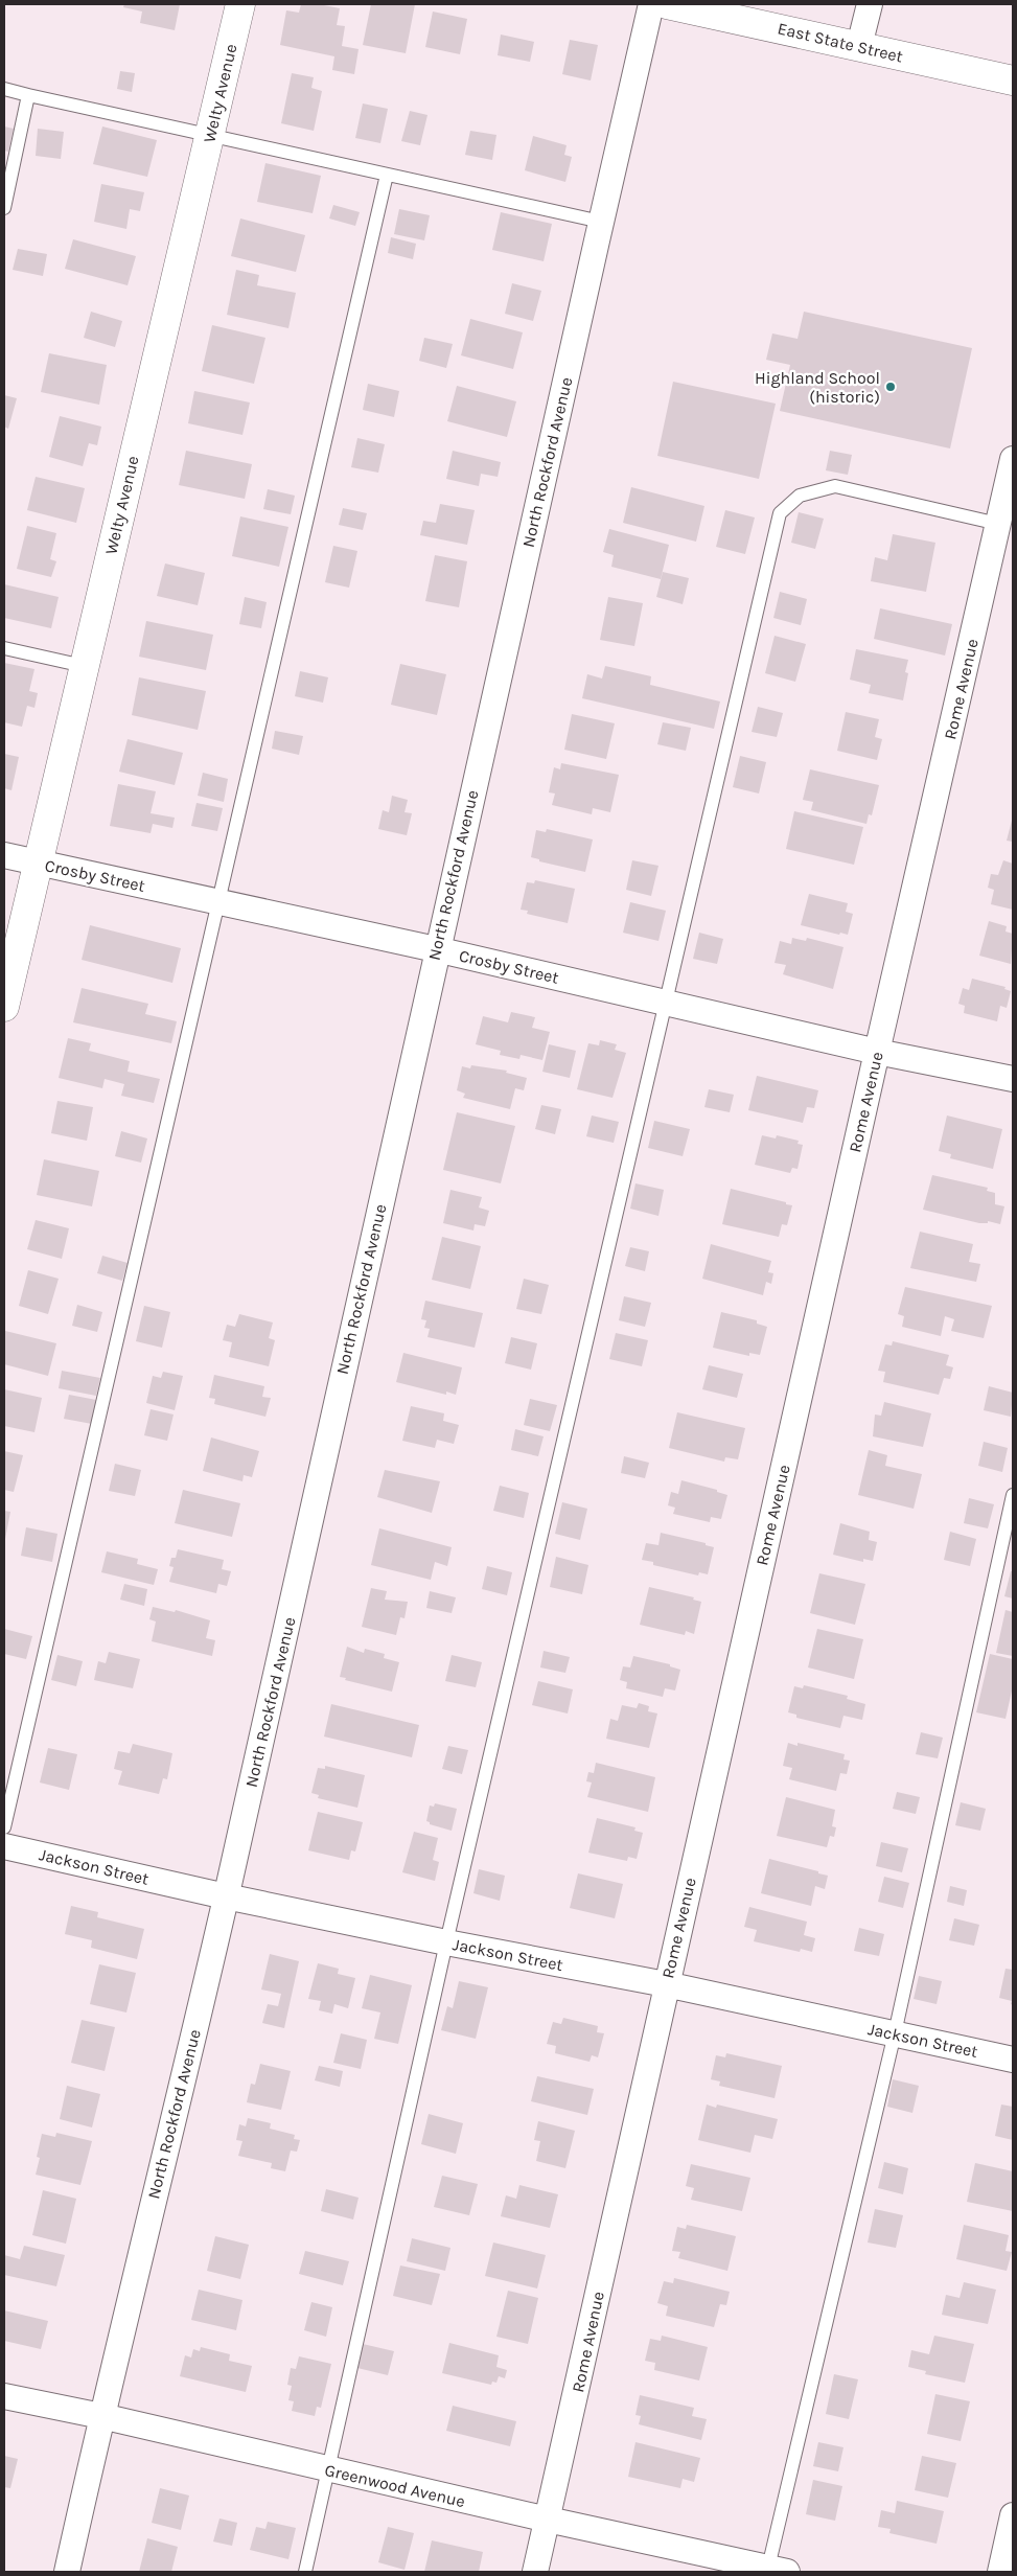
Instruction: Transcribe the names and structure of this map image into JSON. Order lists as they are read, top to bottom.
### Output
{
  "streets": {
    "street": [
      "East State Street",
      "Welty Avenue",
      "North Rockford Avenue",
      "Rome Avenue",
      "Crosby Street",
      "Jackson Street",
      "Greenwood Avenue"
    ]
  },
  "crossings": [
    ["Welty Avenue", "Crosby Street"],
    ["North Rockford Avenue", "Crosby Street"],
    ["North Rockford Avenue", "Jackson Street"],
    ["North Rockford Avenue", "Greenwood Avenue"],
    ["Rome Avenue", "Crosby Street"],
    ["Rome Avenue", "Jackson Street"],
    ["Rome Avenue", "Greenwood Avenue"]
  ],
  "places": ["Highland School (historic)"]
}
